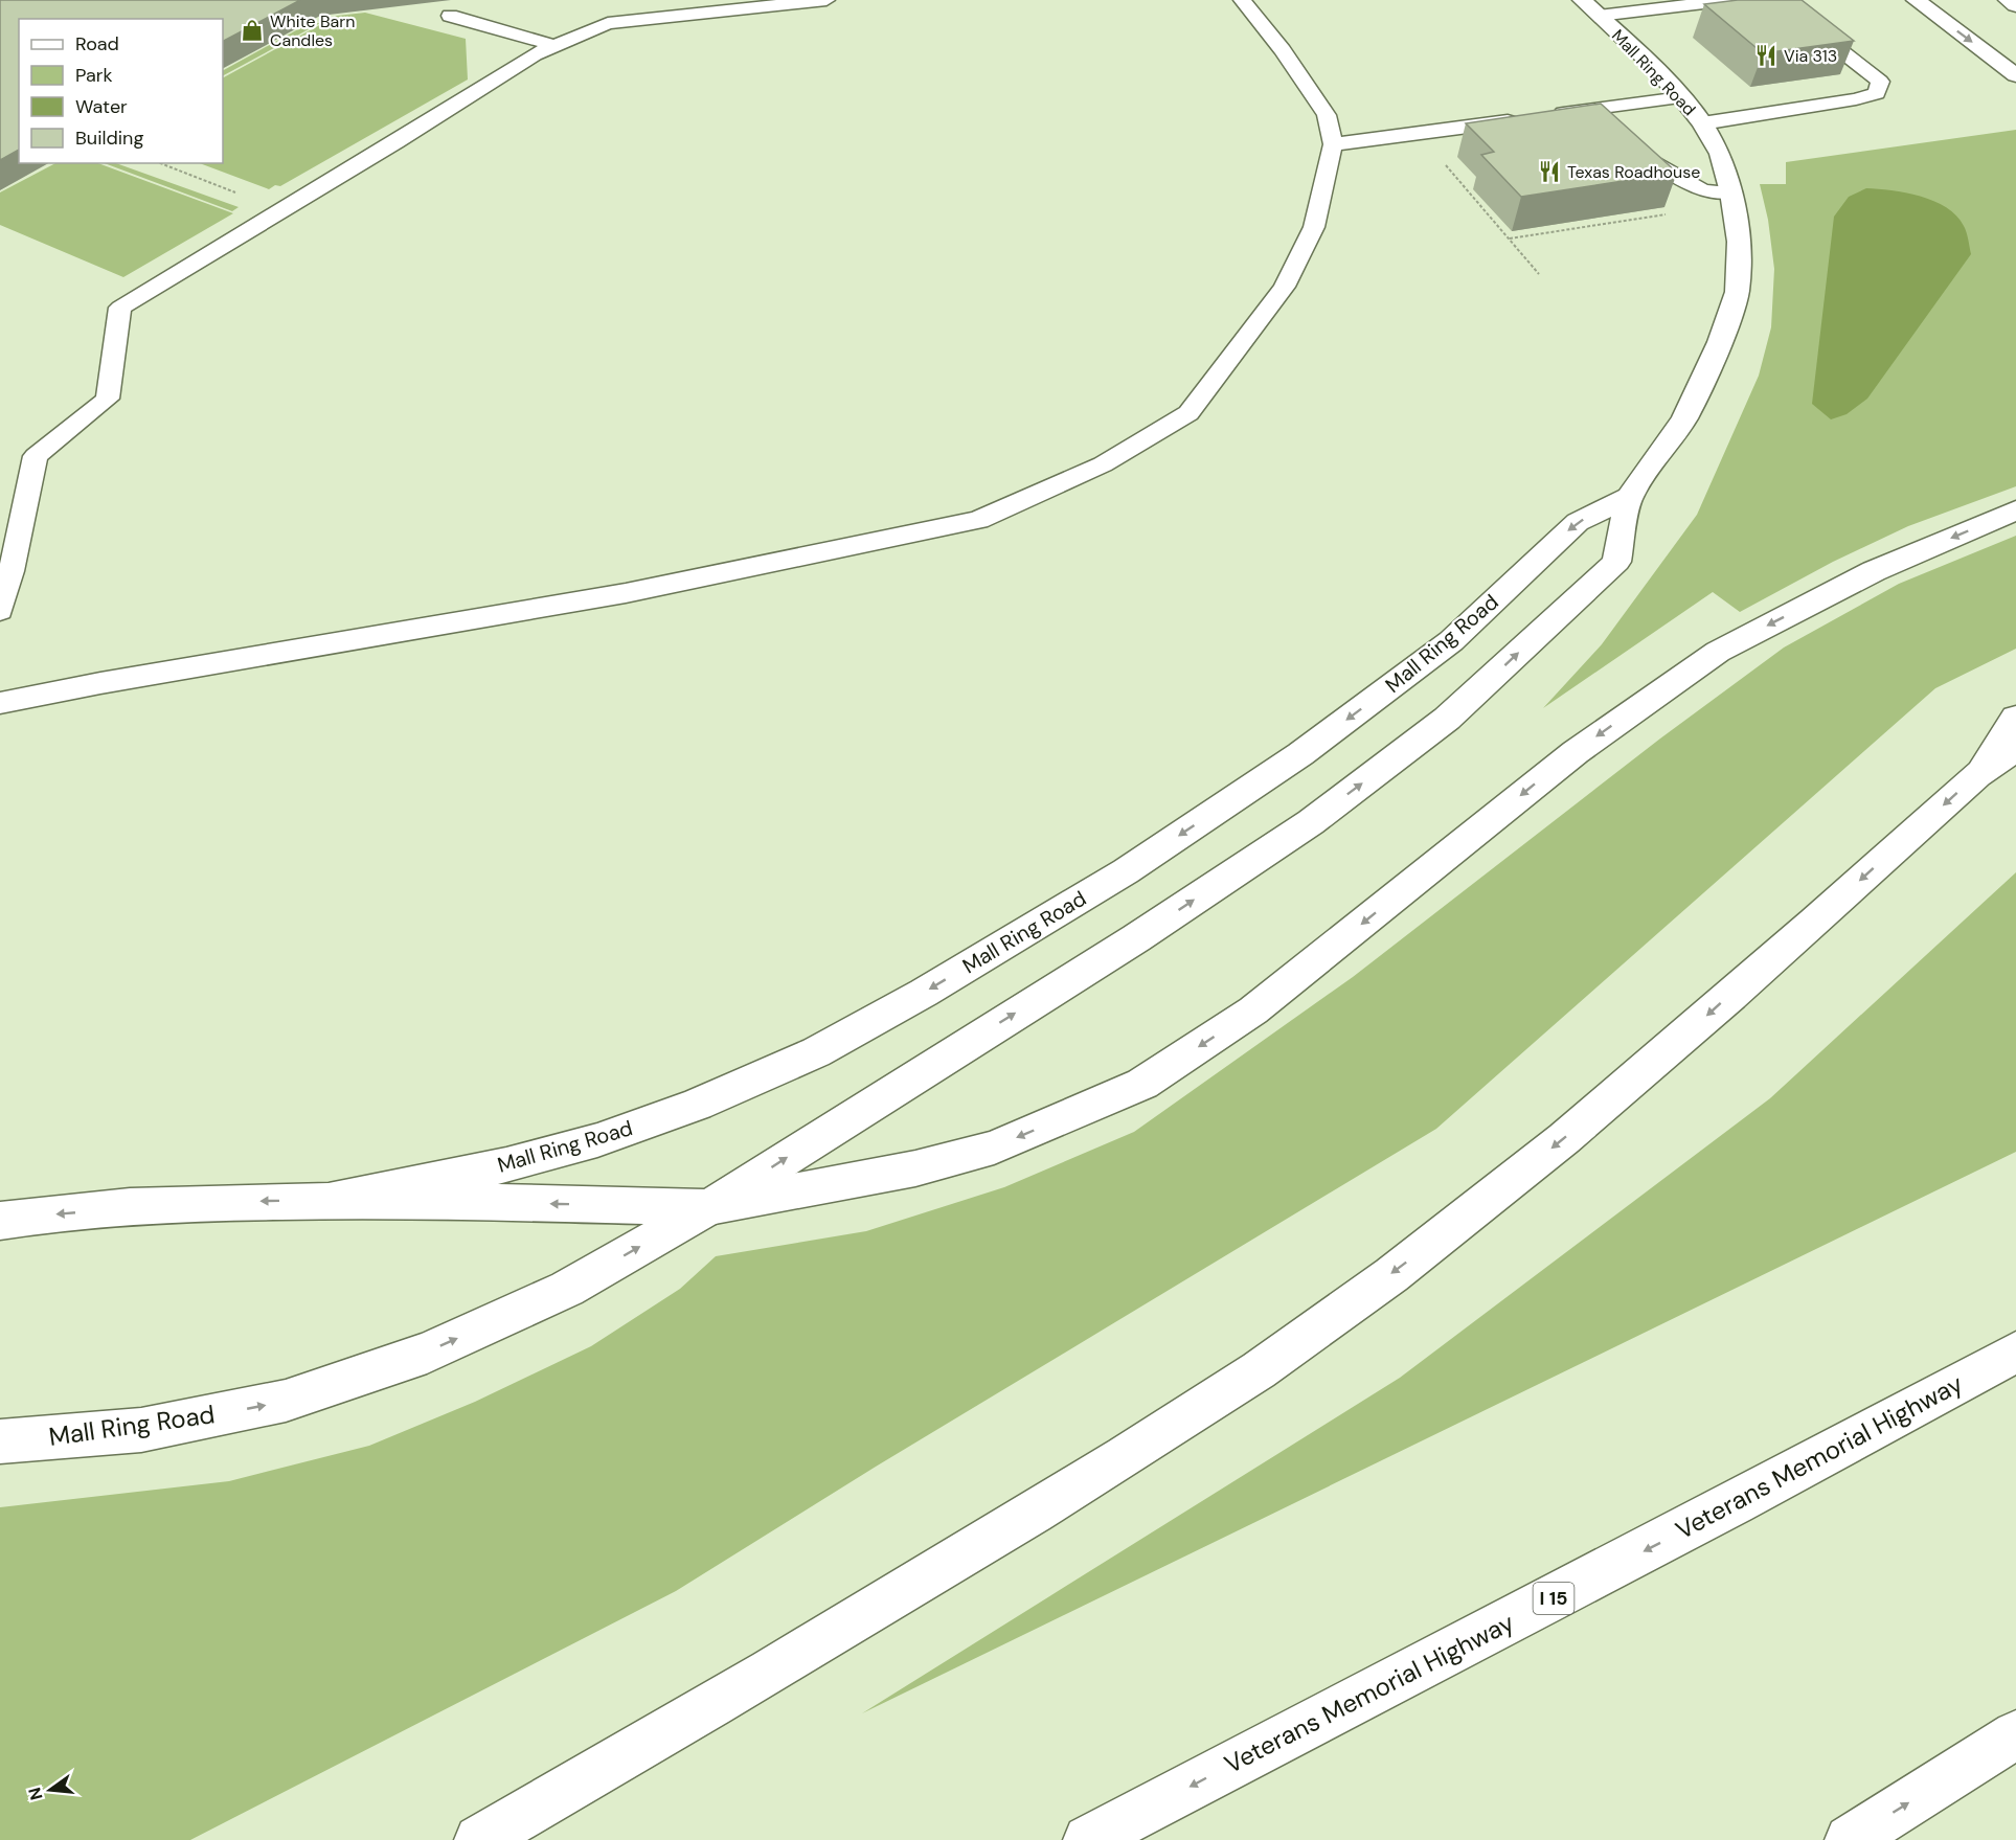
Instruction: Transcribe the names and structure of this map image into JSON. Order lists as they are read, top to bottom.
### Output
{
  "streets": {
    "main road": ["Mall Ring Road", "Veterans Memorial Highway", "I 15"]
  },
  "one_way": ["Veterans Memorial Highway"],
  "places": {
    "shop": ["White Barn Candles"],
    "restaurant": ["Via 313", "Texas Roadhouse"]
  },
  "legend": [
    "Road",
    "Park",
    "Water",
    "Building"
  ],
  "north": "left"
}
